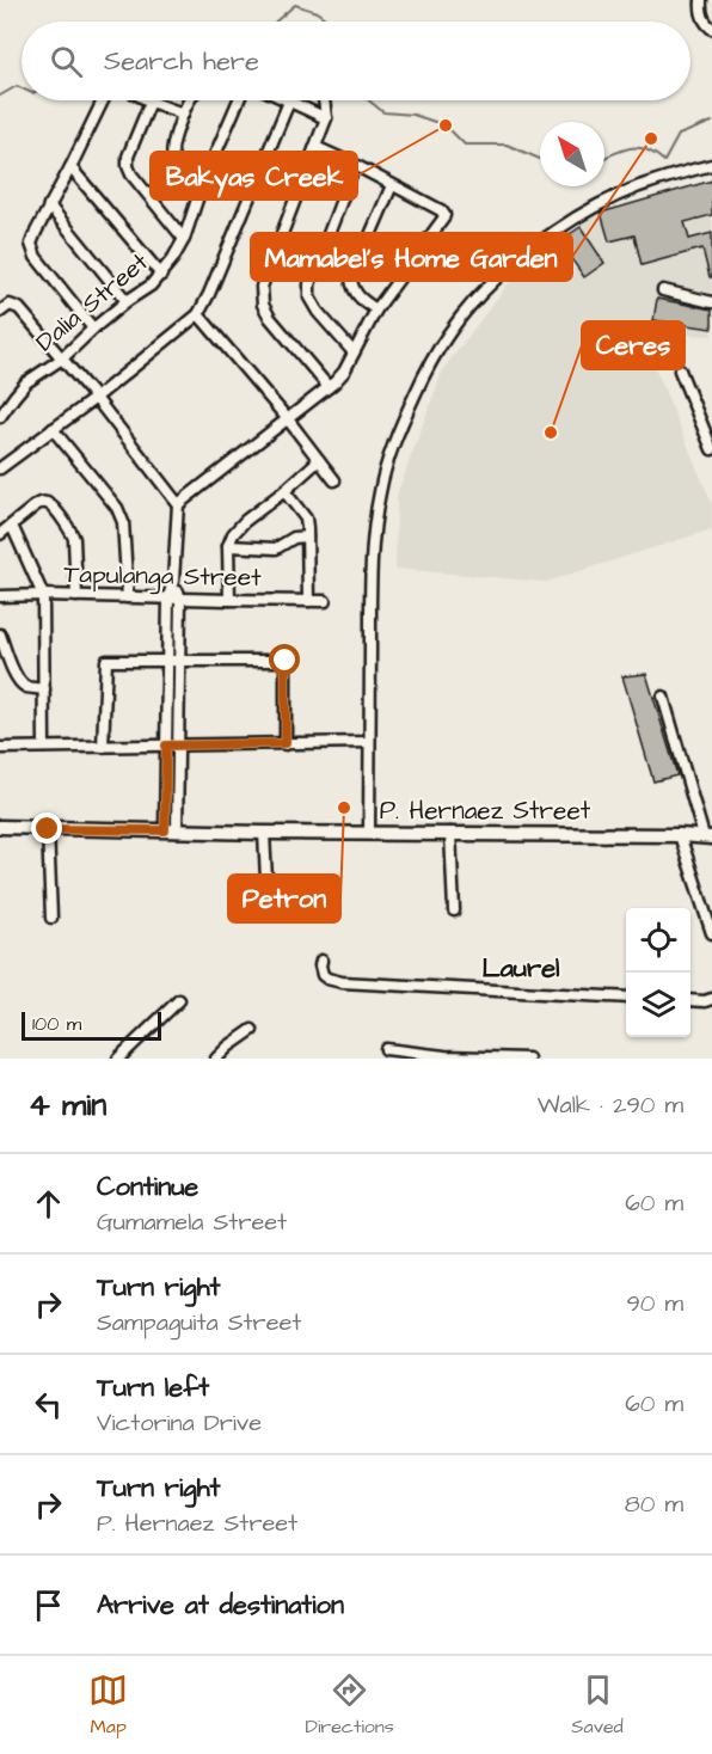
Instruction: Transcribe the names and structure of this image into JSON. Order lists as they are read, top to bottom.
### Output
{
  "streets": {
    "main road": ["P. Hernaez Street"],
    "street": ["Dalia Street", "Tapulanga Street"]
  },
  "districts": ["Laurel"],
  "places": [
    "Bakyas Creek",
    "Mamabel's Home Garden",
    "Ceres",
    "Petron"
  ],
  "scale_bar": "100 m",
  "north": "top left",
  "page": {
    "search": "Search here",
    "scale": "100 m",
    "heading": ["4 min", "Walk · 290 m"],
    "list": [
      ["Continue", "Gumamela Street", "60 m"],
      ["Turn right", "Sampaguita Street", "90 m"],
      ["Turn left", "Victorina Drive", "60 m"],
      ["Turn right", "P. Hernaez Street", "80 m"],
      "Arrive at destination"
    ],
    "nav": ["Map", "Directions", "Saved"]
  }
}
